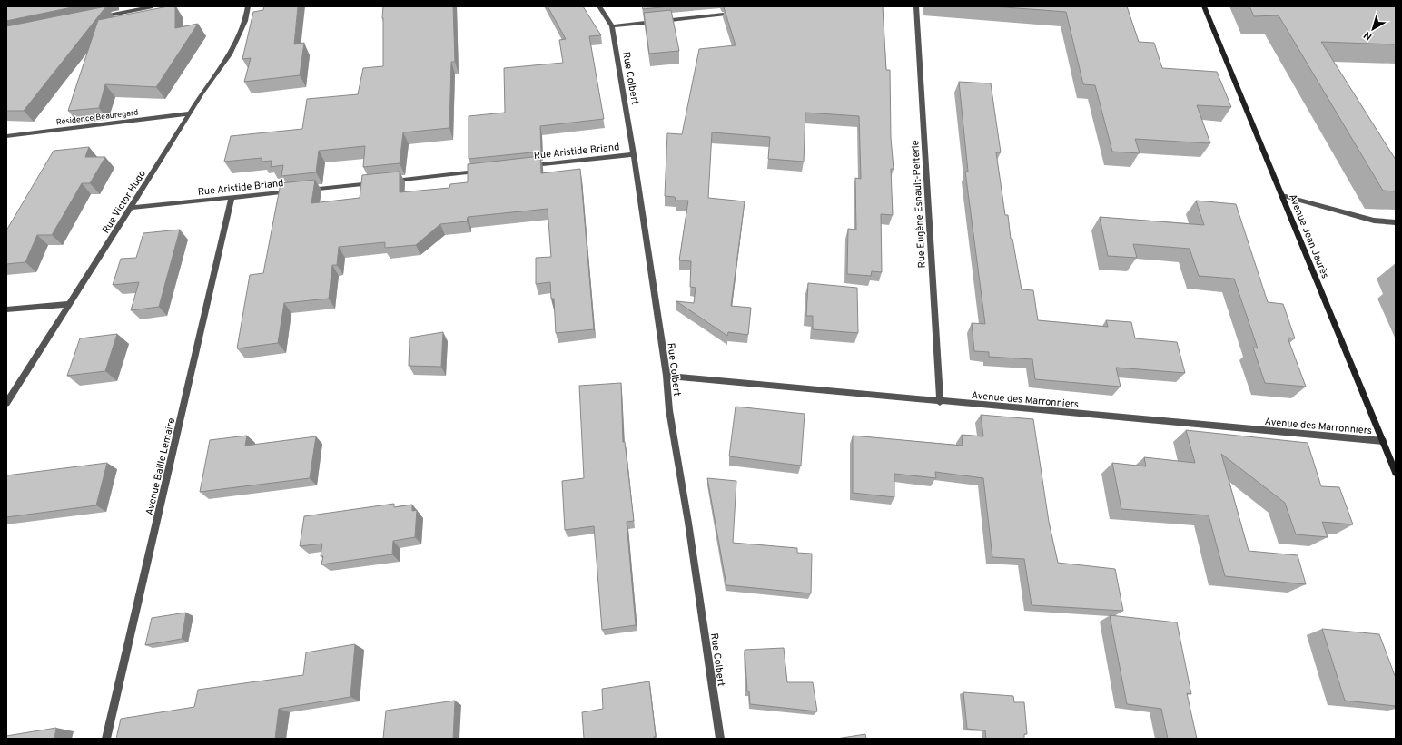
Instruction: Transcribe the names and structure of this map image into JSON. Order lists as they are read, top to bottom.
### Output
{
  "streets": {
    "street": [
      "Rue Colbert",
      "Résidence Beauregard",
      "Rue Aristide Briand",
      "Rue Victor Hugo",
      "Rue Eugène Esnault-Pelterie",
      "Avenue Jean Jaurès",
      "Avenue des Marronniers",
      "Avenue Baille Lemaire"
    ]
  },
  "crossings": [
    ["Rue Colbert", "Rue Aristide Briand"],
    ["Rue Colbert", "Avenue des Marronniers"],
    ["Résidence Beauregard", "Rue Victor Hugo"],
    ["Rue Aristide Briand", "Rue Victor Hugo"],
    ["Rue Aristide Briand", "Avenue Baille Lemaire"],
    ["Rue Eugène Esnault-Pelterie", "Avenue des Marronniers"],
    ["Avenue Jean Jaurès", "Avenue des Marronniers"]
  ],
  "north": "bottom left"
}
